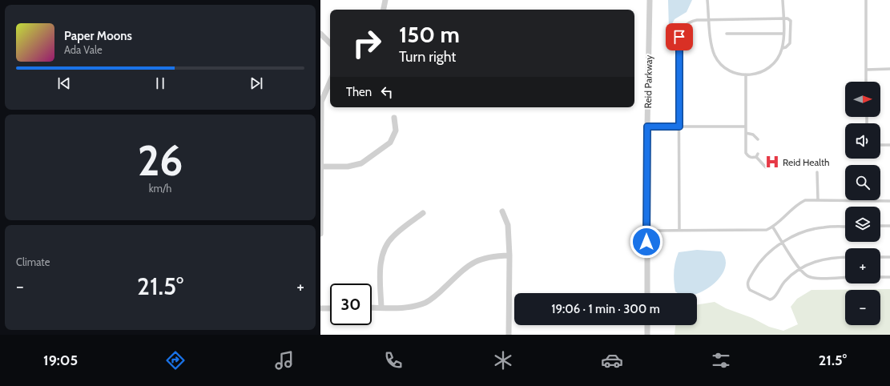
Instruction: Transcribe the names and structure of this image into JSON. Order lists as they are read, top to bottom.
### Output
{
  "streets": {
    "street": ["Reid Parkway"]
  },
  "places": {
    "hospital": ["Reid Health"]
  },
  "north": "right",
  "page": {
    "turn": ["150 m", "Turn right"],
    "song": ["Paper Moons", "Ada Vale"],
    "then": "Then",
    "map_buttons": ["+", "−"],
    "tile": [
      ["26", "km/h"],
      "Climate"
    ],
    "heat": ["−", "21.5°", "+"],
    "limit": "30",
    "trip": "19:06 · 1 min · 300 m",
    "tabs": ["19:05", "21.5°"]
  }
}
